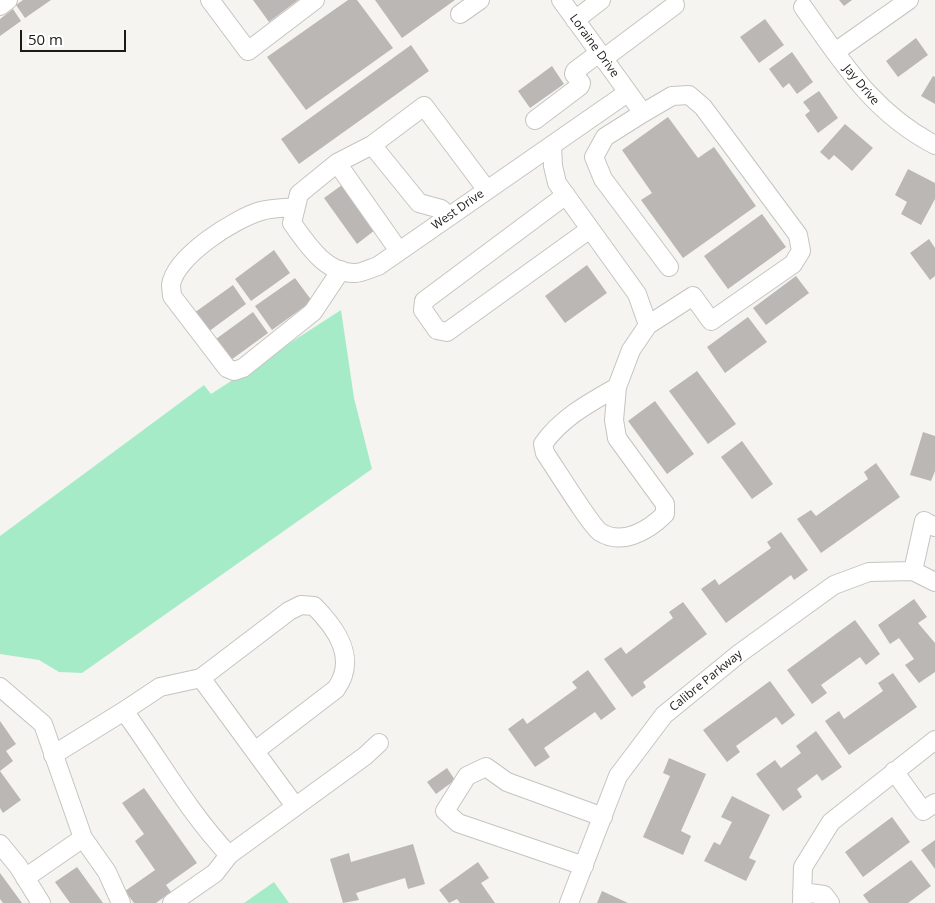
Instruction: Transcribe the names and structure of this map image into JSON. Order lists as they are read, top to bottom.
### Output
{
  "streets": {
    "street": [
      "Loraine Drive",
      "Jay Drive",
      "West Drive",
      "Calibre Parkway"
    ]
  },
  "crossings": [
    ["Loraine Drive", "West Drive"]
  ],
  "scale_bar": "50 m"
}
